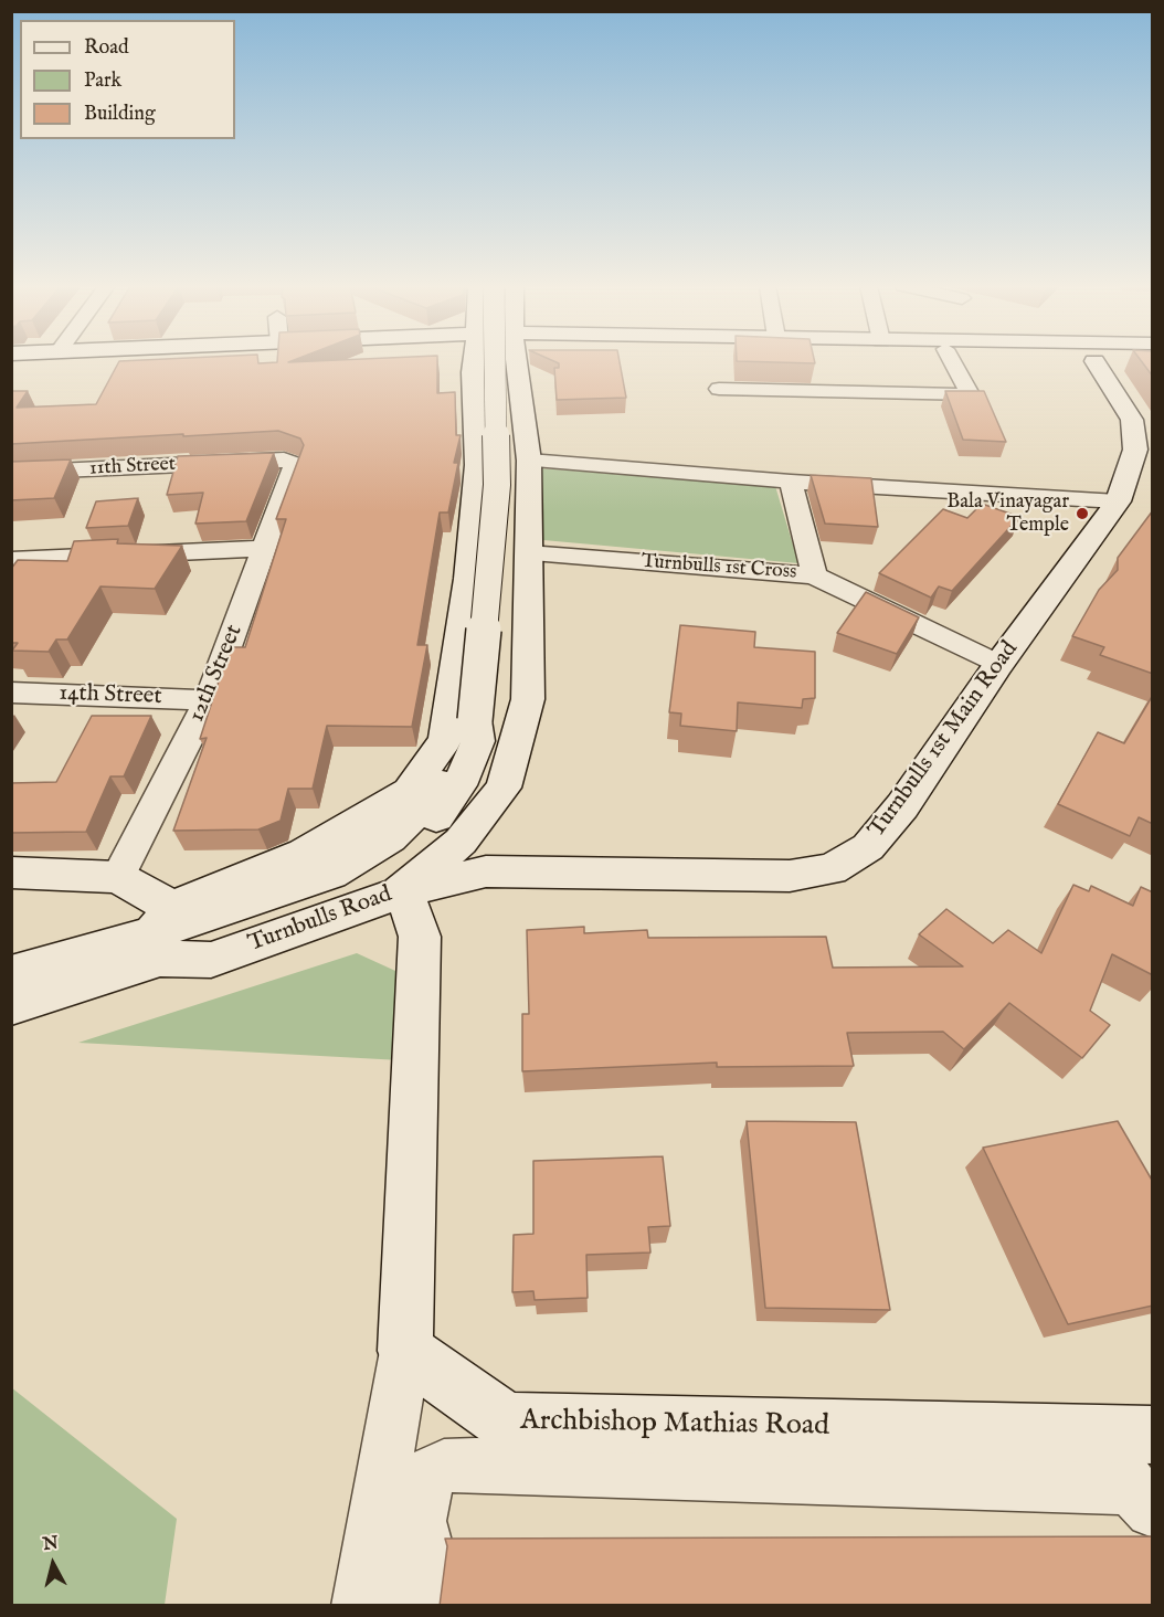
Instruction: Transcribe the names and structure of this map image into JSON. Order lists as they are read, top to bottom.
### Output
{
  "streets": {
    "street": [
      "11th Street",
      "Turnbulls 1st Cross",
      "12th Street",
      "14th Street",
      "Turnbulls 1st Main Road",
      "Turnbulls Road",
      "Archbishop Mathias Road"
    ]
  },
  "crossings": [
    ["11th Street", "12th Street"],
    ["Turnbulls 1st Cross", "Turnbulls Road"],
    ["12th Street", "14th Street"],
    ["Turnbulls 1st Main Road", "Turnbulls Road"]
  ],
  "places": ["Bala Vinayagar Temple"],
  "legend": ["Road", "Park", "Building"],
  "north": "top"
}
